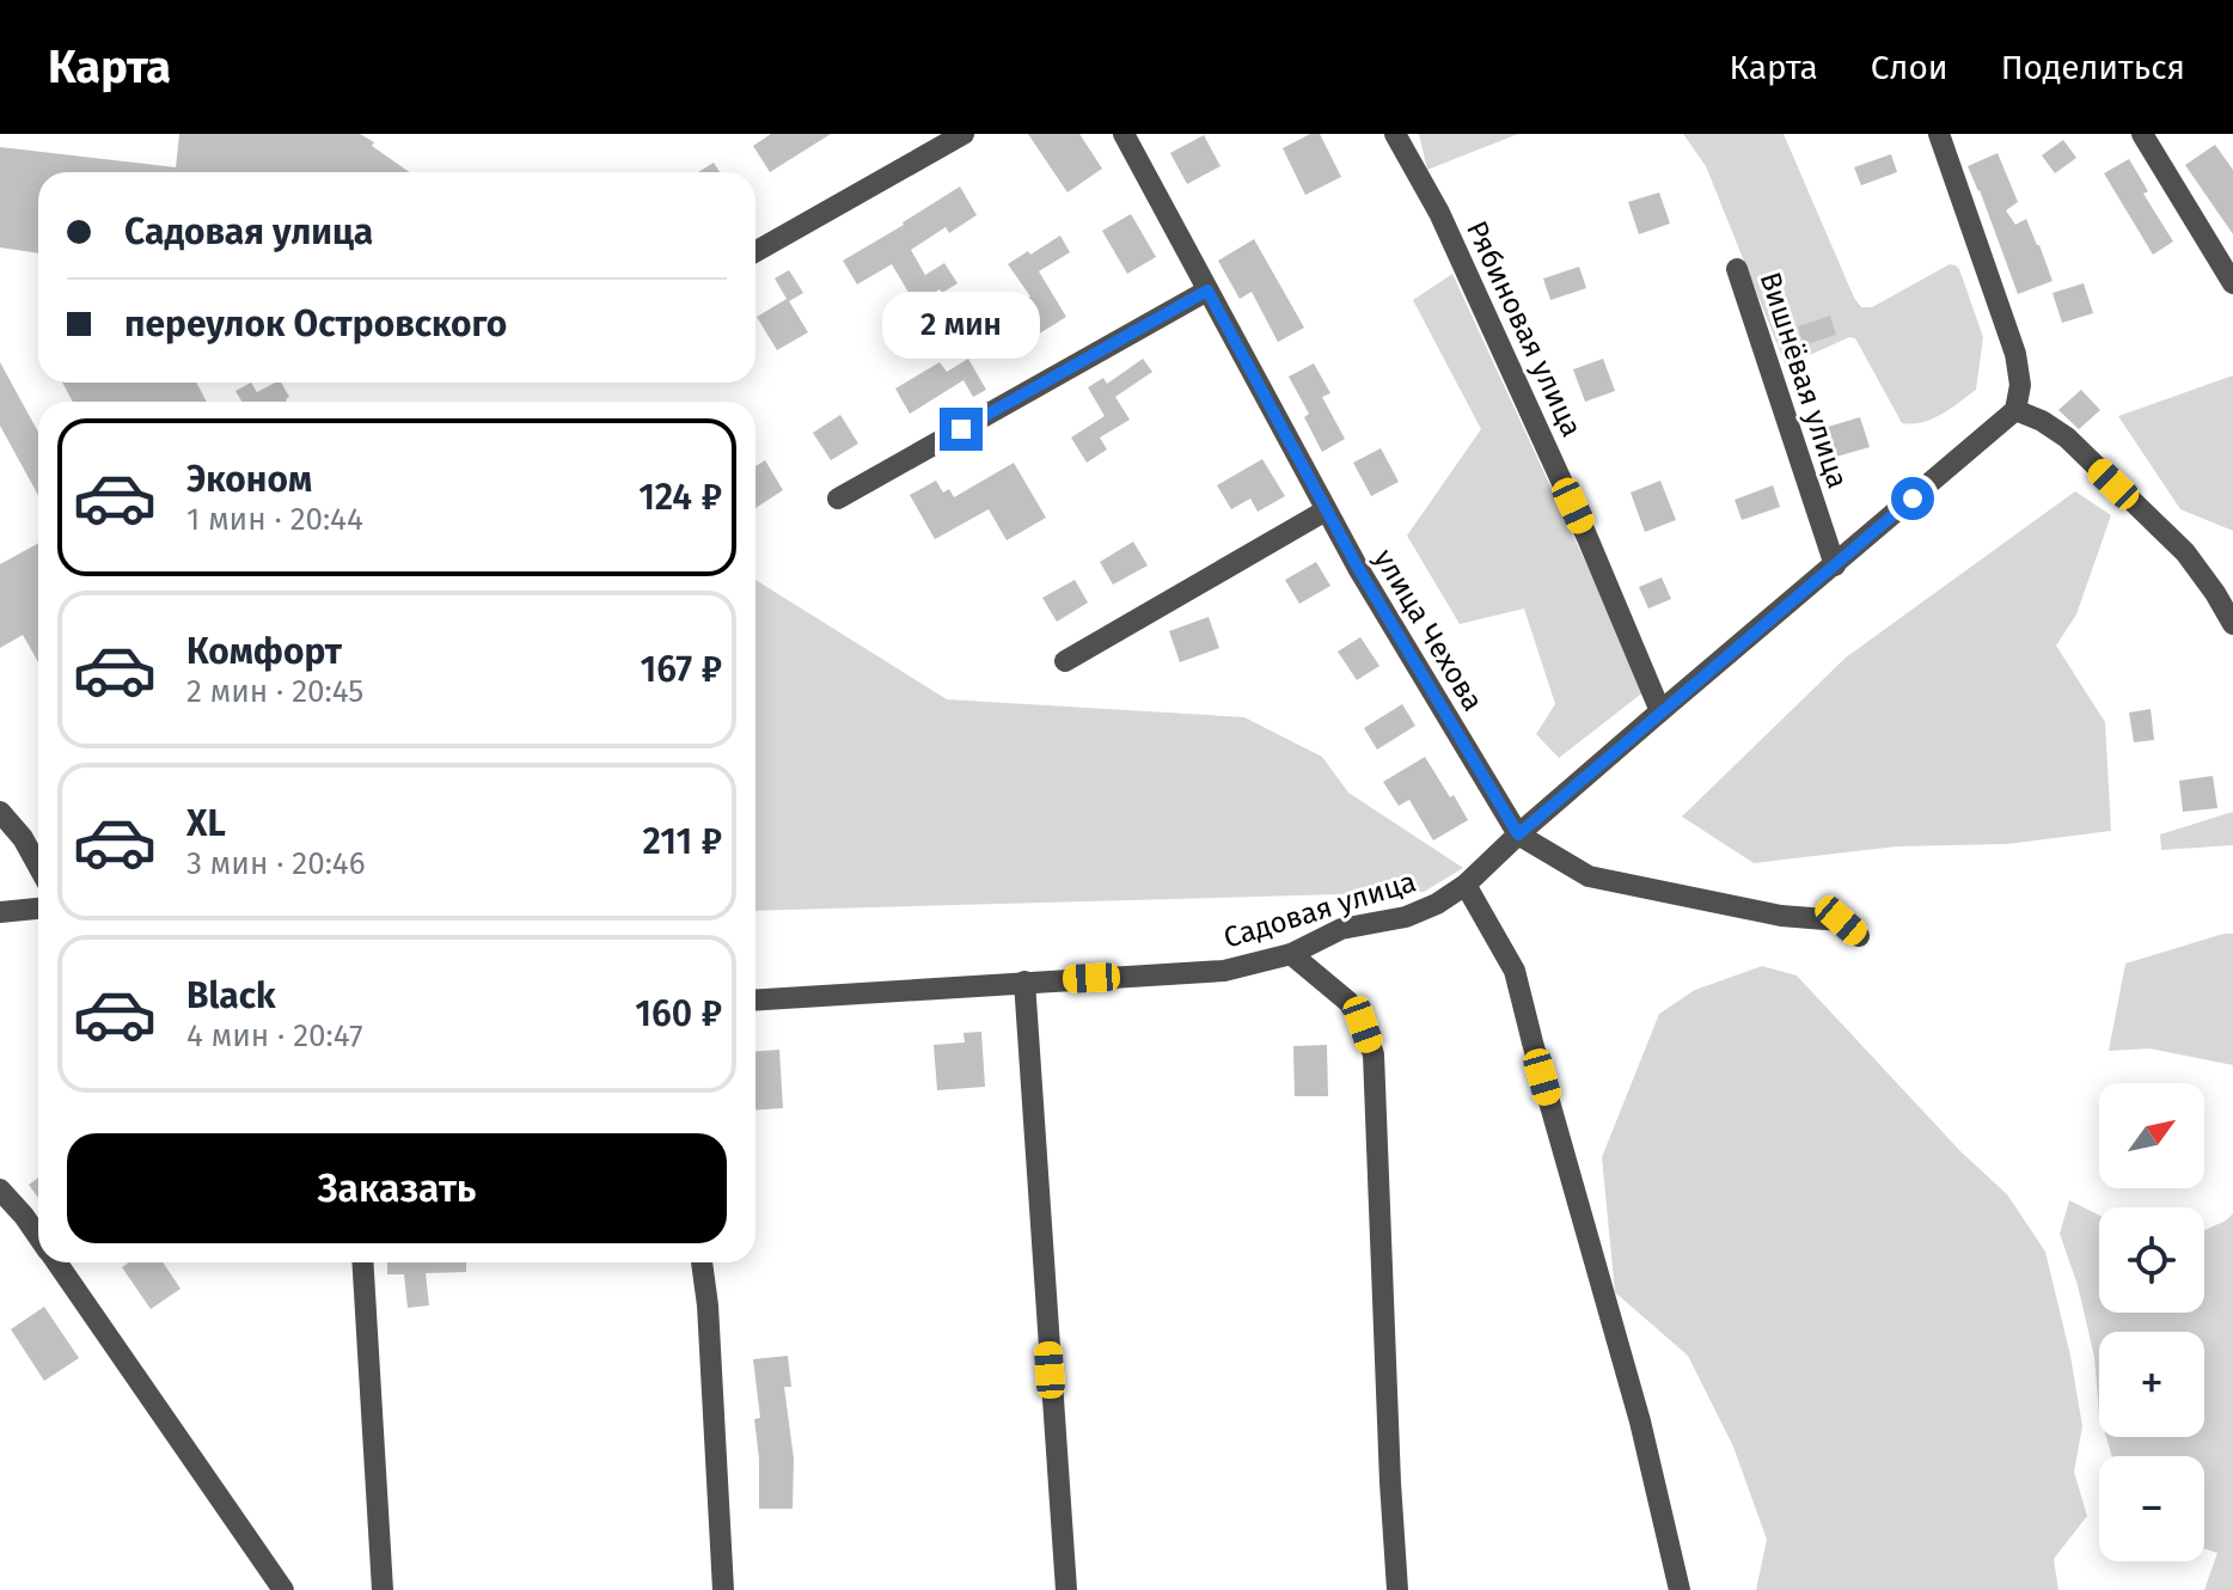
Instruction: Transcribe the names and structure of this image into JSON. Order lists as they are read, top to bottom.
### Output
{
  "streets": {
    "street": [
      "Рябиновая улица",
      "Вишнёвая улица",
      "улица Чехова",
      "Садовая улица"
    ]
  },
  "crossings": [
    ["Рябиновая улица", "Садовая улица"],
    ["Вишнёвая улица", "Садовая улица"],
    ["улица Чехова", "Садовая улица"]
  ],
  "north": "top right",
  "page": {
    "header": "Карта",
    "nav": ["Карта", "Слои", "Поделиться"],
    "banner": ["Садовая улица", "переулок Островского"],
    "bubble": "2 мин",
    "list": [
      {
        "name": "Эконом",
        "note": "1 мин · 20:44",
        "value": "124 ₽"
      },
      {
        "name": "Комфорт",
        "note": "2 мин · 20:45",
        "value": "167 ₽"
      },
      {
        "name": "XL",
        "note": "3 мин · 20:46",
        "value": "211 ₽"
      },
      {
        "name": "Black",
        "note": "4 мин · 20:47",
        "value": "160 ₽"
      }
    ],
    "map_buttons": ["+", "−"],
    "buttons": "Заказать"
  }
}
